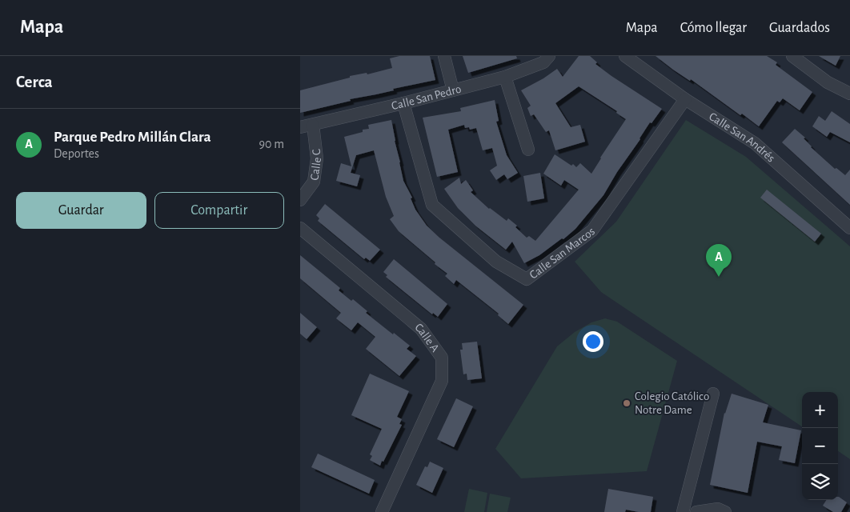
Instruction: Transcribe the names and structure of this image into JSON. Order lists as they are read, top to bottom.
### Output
{
  "streets": {
    "street": [
      "Calle San Pedro",
      "Calle San Andrés",
      "Calle C",
      "Calle San Marcos",
      "Calle A"
    ]
  },
  "crossings": [
    ["Calle San Pedro", "Calle C"],
    ["Calle San Pedro", "Calle San Marcos"],
    ["Calle San Andrés", "Calle San Marcos"]
  ],
  "places": ["Colegio Católico Notre Dame"],
  "page": {
    "header": "Mapa",
    "nav": ["Mapa", "Cómo llegar", "Guardados"],
    "heading": "Cerca",
    "list": [
      {
        "mark": "A",
        "name": "Parque Pedro Millán Clara",
        "note": "Deportes",
        "value": "90 m"
      }
    ],
    "buttons": ["Guardar", "Compartir"],
    "pins": "A",
    "map_buttons": ["+", "−"]
  }
}
